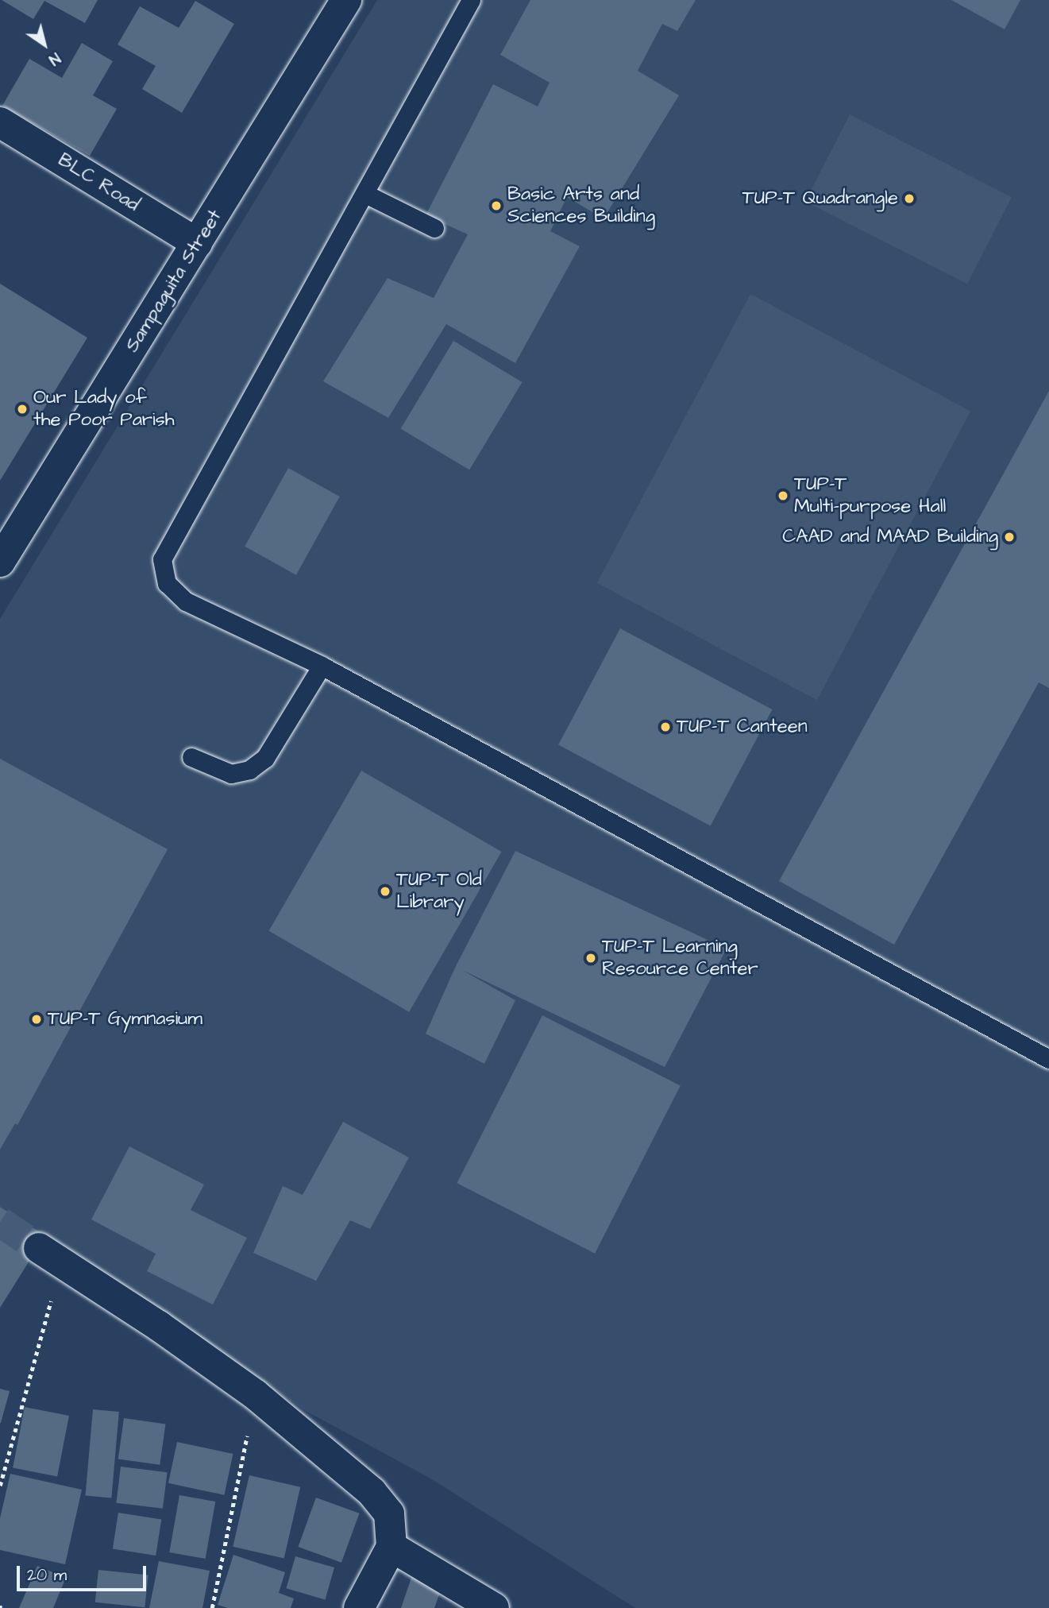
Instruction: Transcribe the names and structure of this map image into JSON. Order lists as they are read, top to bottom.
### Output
{
  "streets": {
    "street": ["BLC Road", "Sampaguita Street"]
  },
  "crossings": [
    ["BLC Road", "Sampaguita Street"]
  ],
  "places": [
    "TUP-T Quadrangle",
    "Basic Arts and Sciences Building",
    "Our Lady of the Poor Parish",
    "TUP-T Multi-purpose Hall",
    "CAAD and MAAD Building",
    "TUP-T Canteen",
    "TUP-T Old Library",
    "TUP-T Learning Resource Center",
    "TUP-T Gymnasium"
  ],
  "scale_bar": "20 m",
  "north": "bottom right"
}
